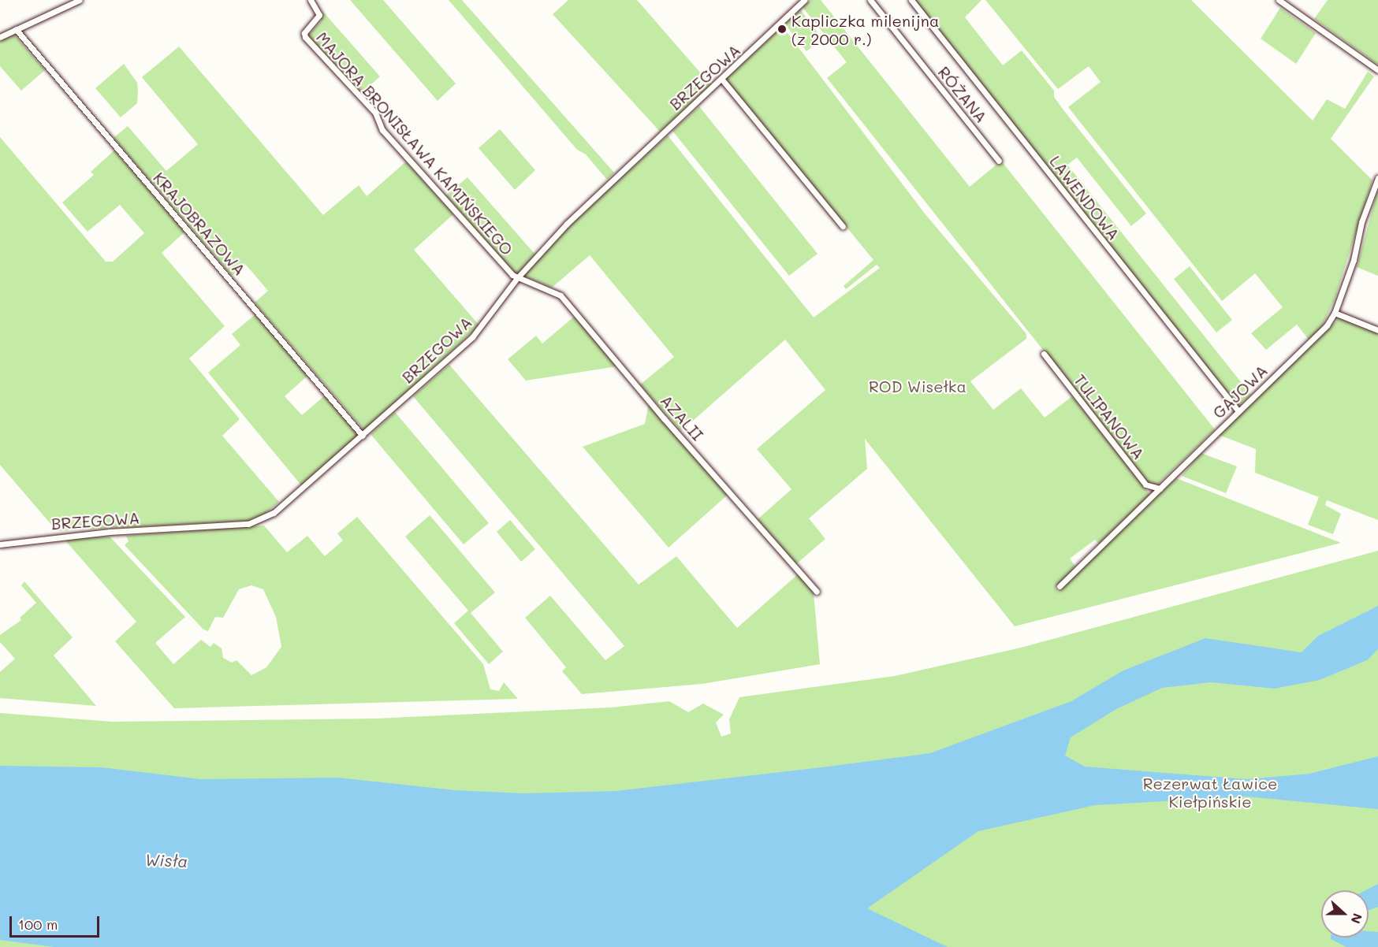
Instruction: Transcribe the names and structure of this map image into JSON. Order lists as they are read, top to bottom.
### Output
{
  "streets": {
    "street": [
      "BRZEGOWA",
      "RÓŻANA",
      "MAJORA BRONISŁAWA KAMIŃSKIEGO",
      "LAWENDOWA",
      "KRAJOBRAZOWA",
      "GAJOWA",
      "TULIPANOWA",
      "AZALII"
    ]
  },
  "crossings": [
    ["BRZEGOWA", "MAJORA BRONISŁAWA KAMIŃSKIEGO"],
    ["BRZEGOWA", "KRAJOBRAZOWA"],
    ["BRZEGOWA", "AZALII"],
    ["MAJORA BRONISŁAWA KAMIŃSKIEGO", "AZALII"],
    ["LAWENDOWA", "GAJOWA"],
    ["GAJOWA", "TULIPANOWA"]
  ],
  "water": ["Wisła"],
  "parks": ["ROD Wisełka", "Rezerwat Ławice Kiełpińskie"],
  "places": ["Kapliczka milenijna (z 2000 r.)"],
  "scale_bar": "100 m",
  "north": "right"
}
